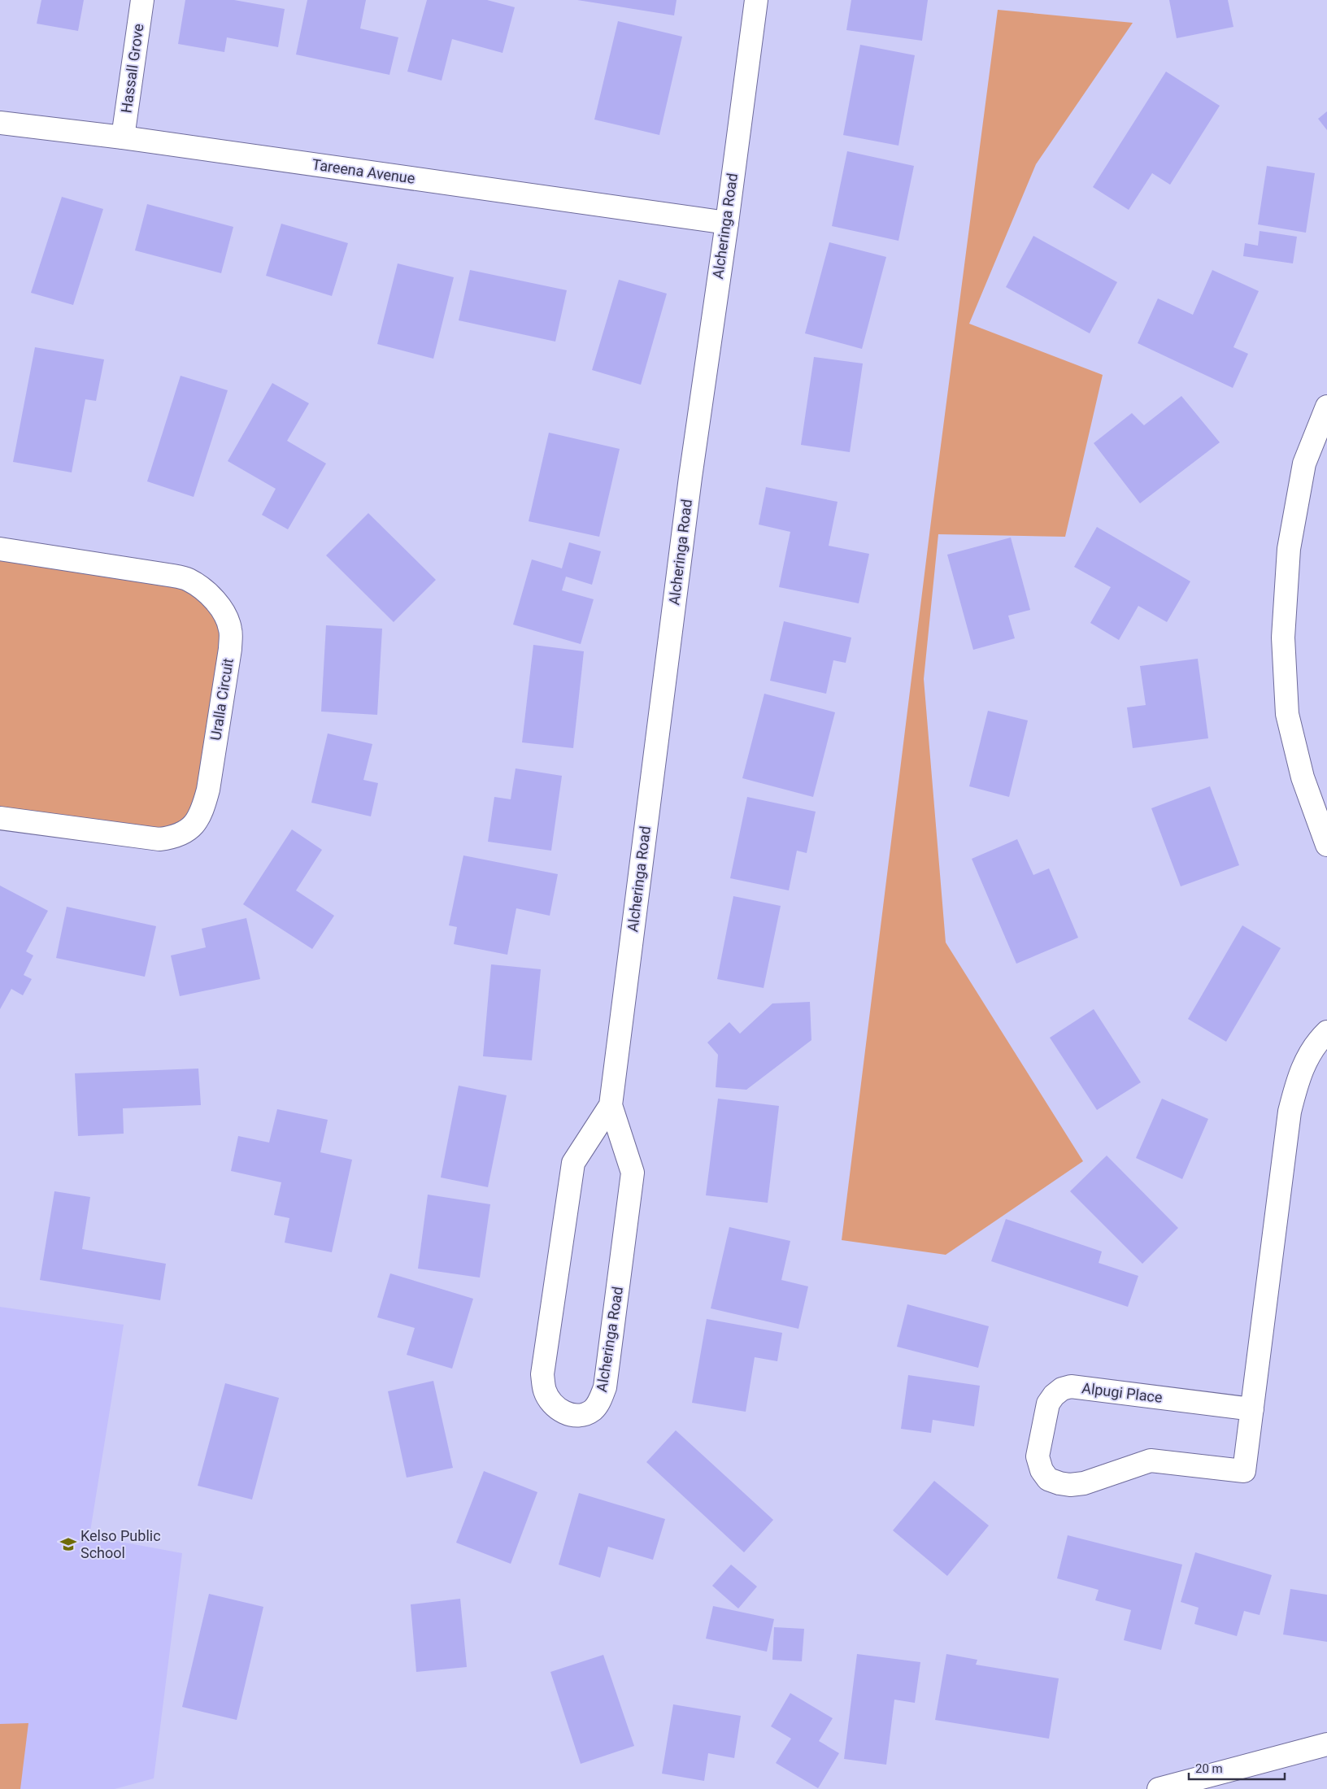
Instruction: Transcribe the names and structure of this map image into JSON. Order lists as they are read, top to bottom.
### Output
{
  "streets": {
    "street": [
      "Hassall Grove",
      "Tareena Avenue",
      "Alcheringa Road",
      "Uralla Circuit",
      "Alpugi Place"
    ]
  },
  "crossings": [
    ["Hassall Grove", "Tareena Avenue"],
    ["Tareena Avenue", "Alcheringa Road"]
  ],
  "places": {
    "school or university": ["Kelso Public School"]
  },
  "scale_bar": "20 m"
}
